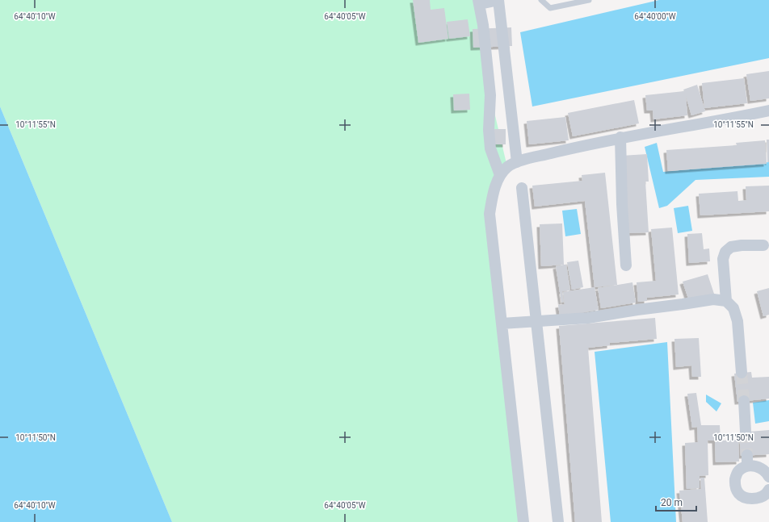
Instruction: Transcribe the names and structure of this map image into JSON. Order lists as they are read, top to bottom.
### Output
{
  "scale_bar": "20 m",
  "coordinates": [
    "64°40'10\"W",
    "64°40'05\"W",
    "64°40'00\"W",
    "10°11'55\"N",
    "10°11'50\"N"
  ]
}
